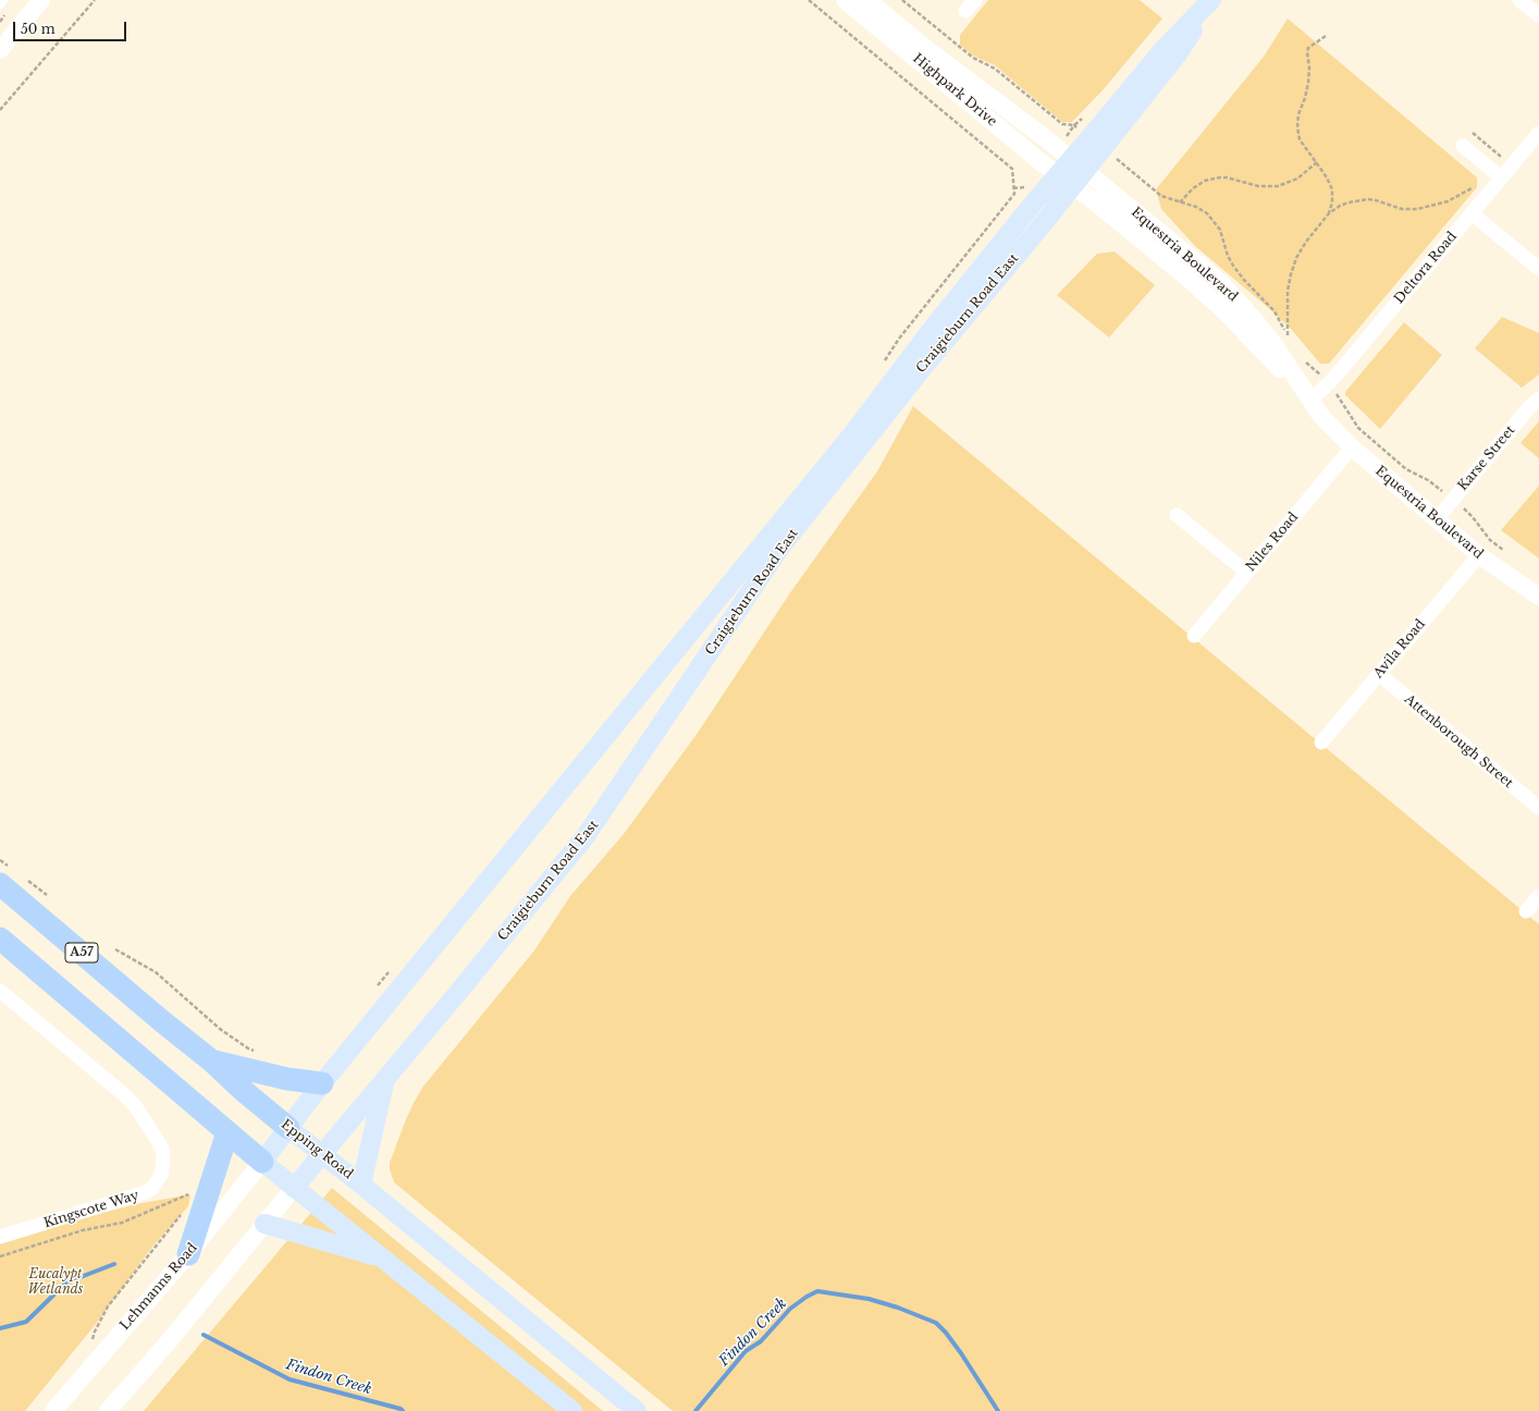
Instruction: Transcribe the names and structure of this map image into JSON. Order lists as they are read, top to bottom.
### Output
{
  "streets": {
    "main road": ["Craigieburn Road East", "A57", "Epping Road"],
    "street": [
      "Highpark Drive",
      "Equestria Boulevard",
      "Deltora Road",
      "Karse Street",
      "Niles Road",
      "Avila Road",
      "Attenborough Street",
      "Kingscote Way",
      "Lehmanns Road"
    ]
  },
  "crossings": [
    ["Highpark Drive", "Equestria Boulevard"],
    ["Highpark Drive", "Craigieburn Road East"],
    ["Equestria Boulevard", "Deltora Road"],
    ["Equestria Boulevard", "Craigieburn Road East"],
    ["Equestria Boulevard", "Karse Street"],
    ["Equestria Boulevard", "Niles Road"],
    ["Equestria Boulevard", "Avila Road"],
    ["Craigieburn Road East", "Epping Road"],
    ["Craigieburn Road East", "Lehmanns Road"],
    ["Avila Road", "Attenborough Street"]
  ],
  "water": ["Findon Creek"],
  "parks": ["Eucalypt Wetlands"],
  "scale_bar": "50 m"
}
